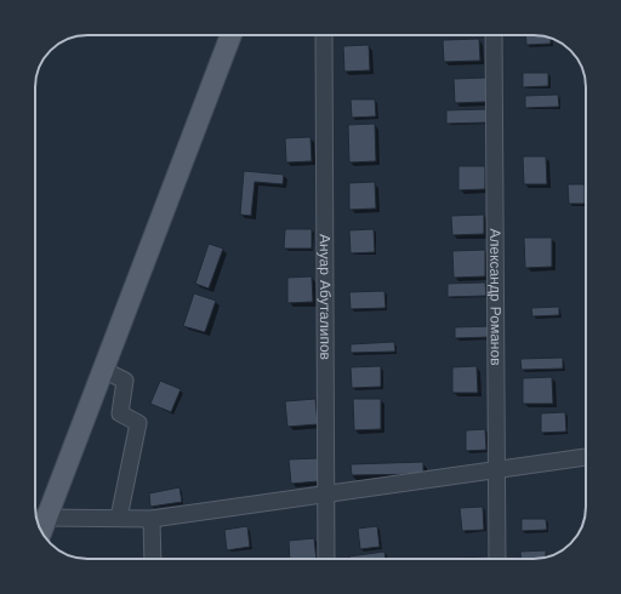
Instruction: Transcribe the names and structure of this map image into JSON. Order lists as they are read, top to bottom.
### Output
{
  "streets": {
    "street": ["Ануар Абуталипов", "Александр Романов"]
  }
}
